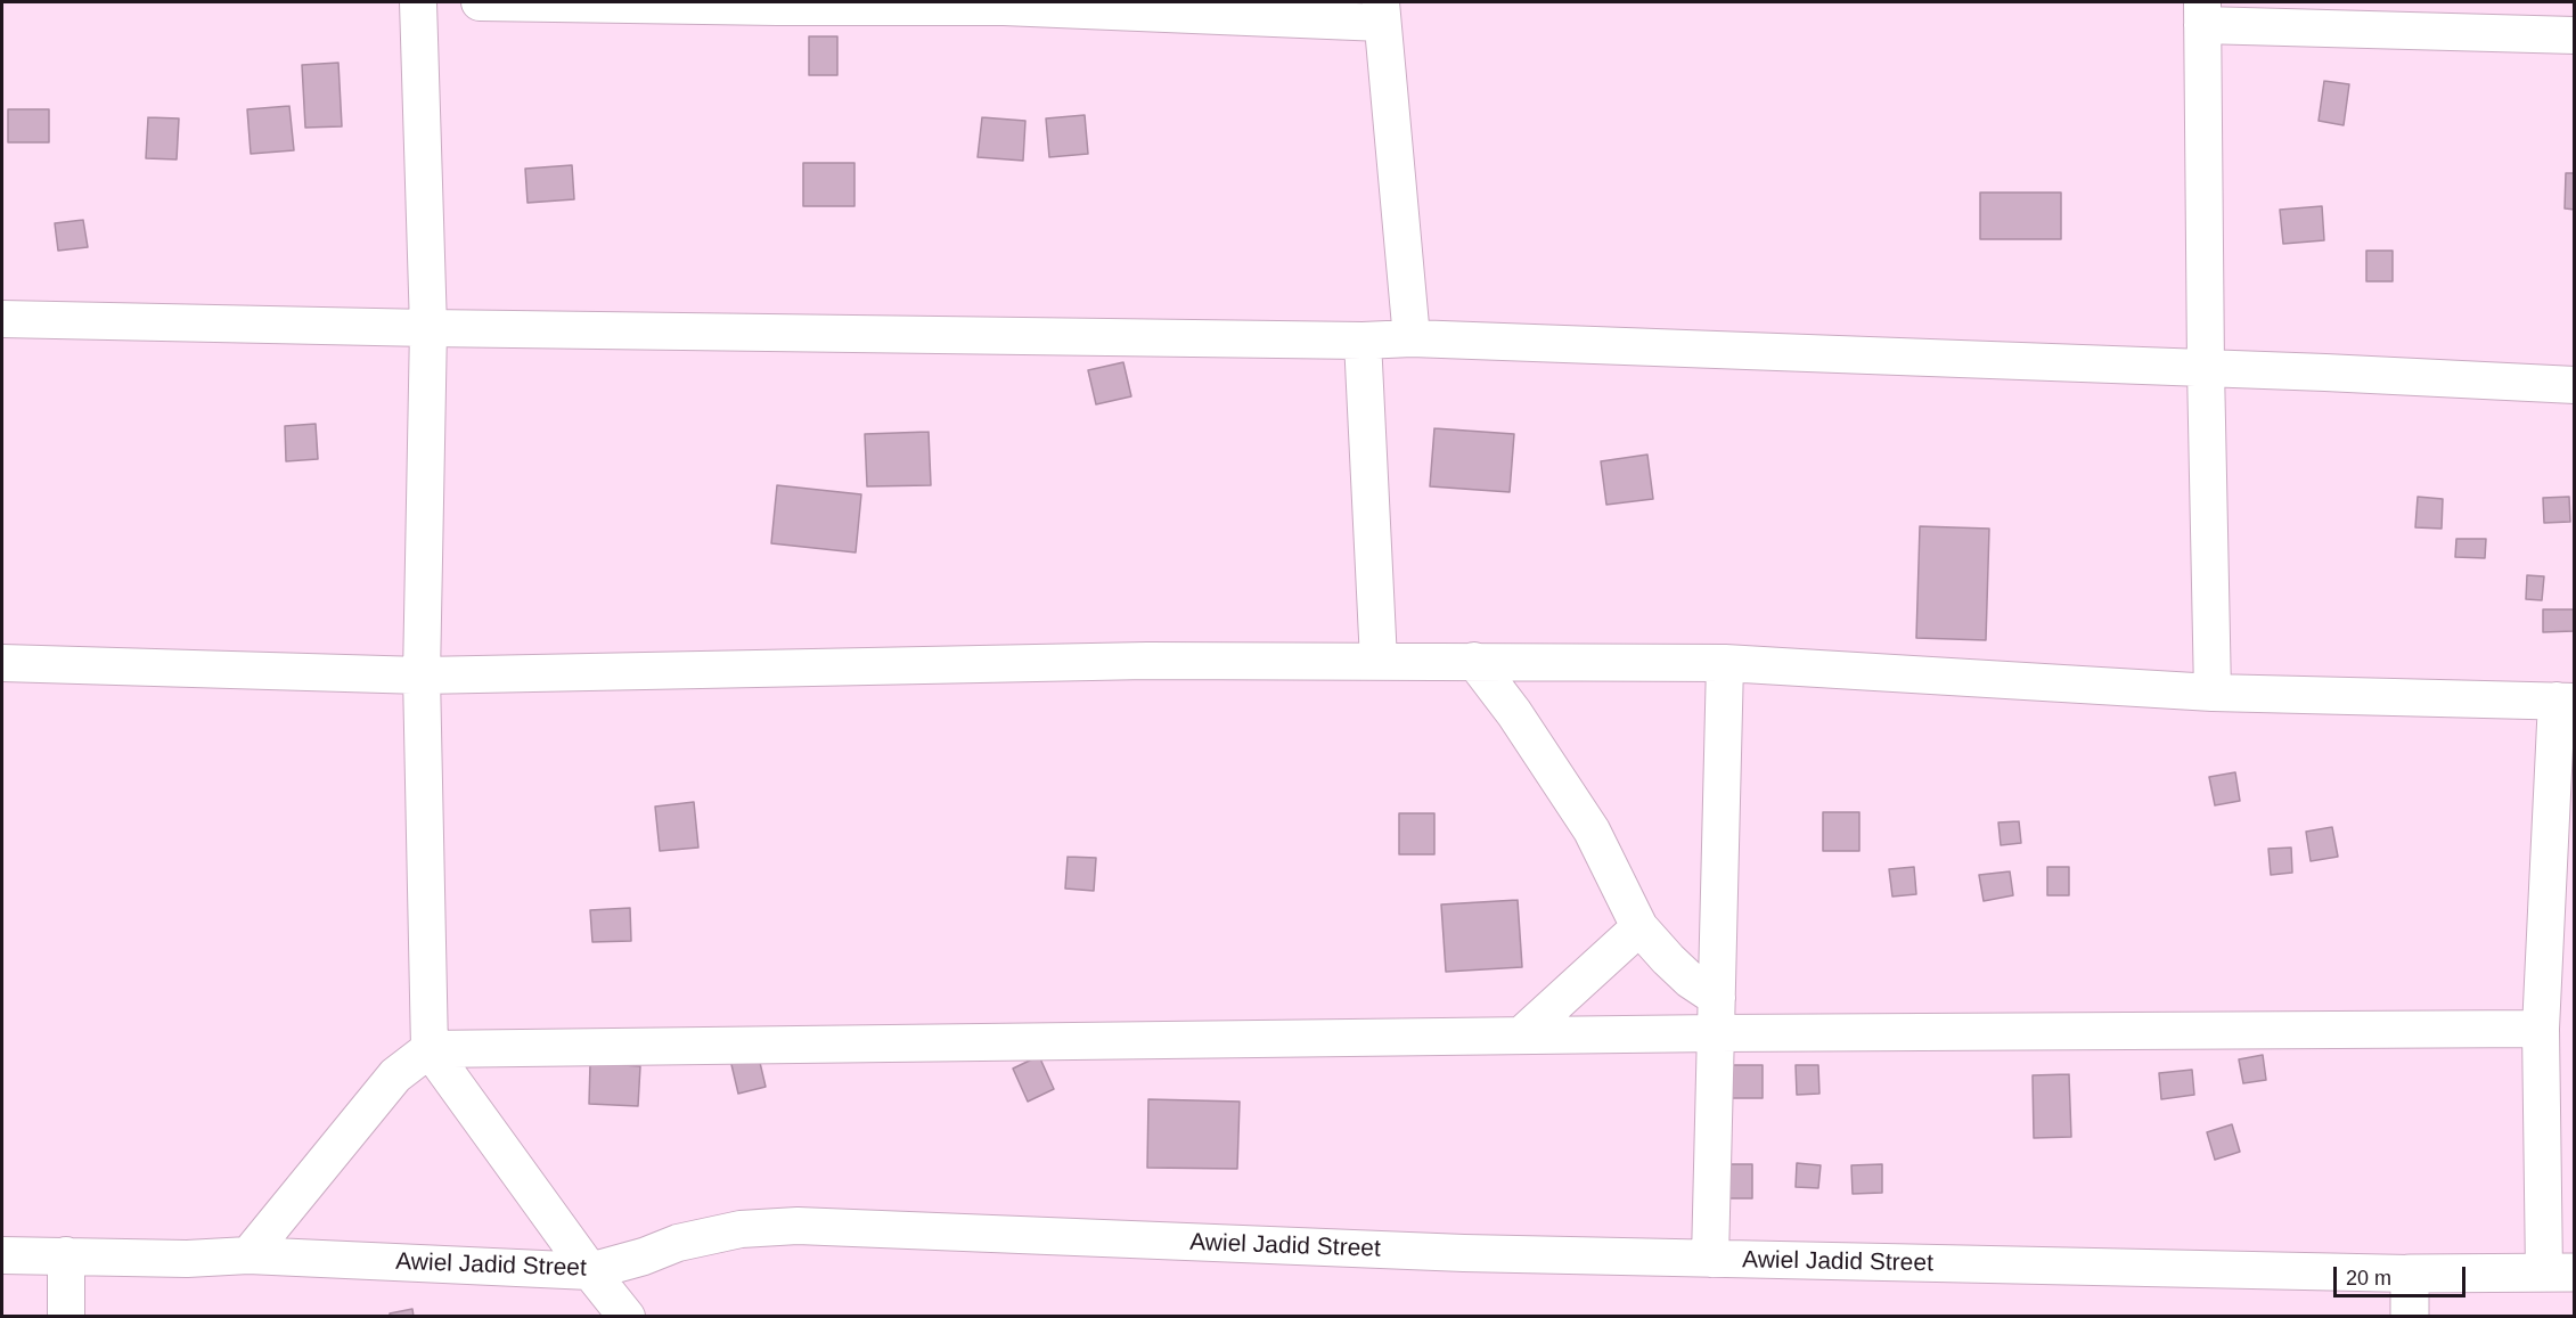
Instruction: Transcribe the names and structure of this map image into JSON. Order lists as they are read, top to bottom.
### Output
{
  "streets": {
    "street": ["Awiel Jadid Street"]
  },
  "scale_bar": "20 m"
}
